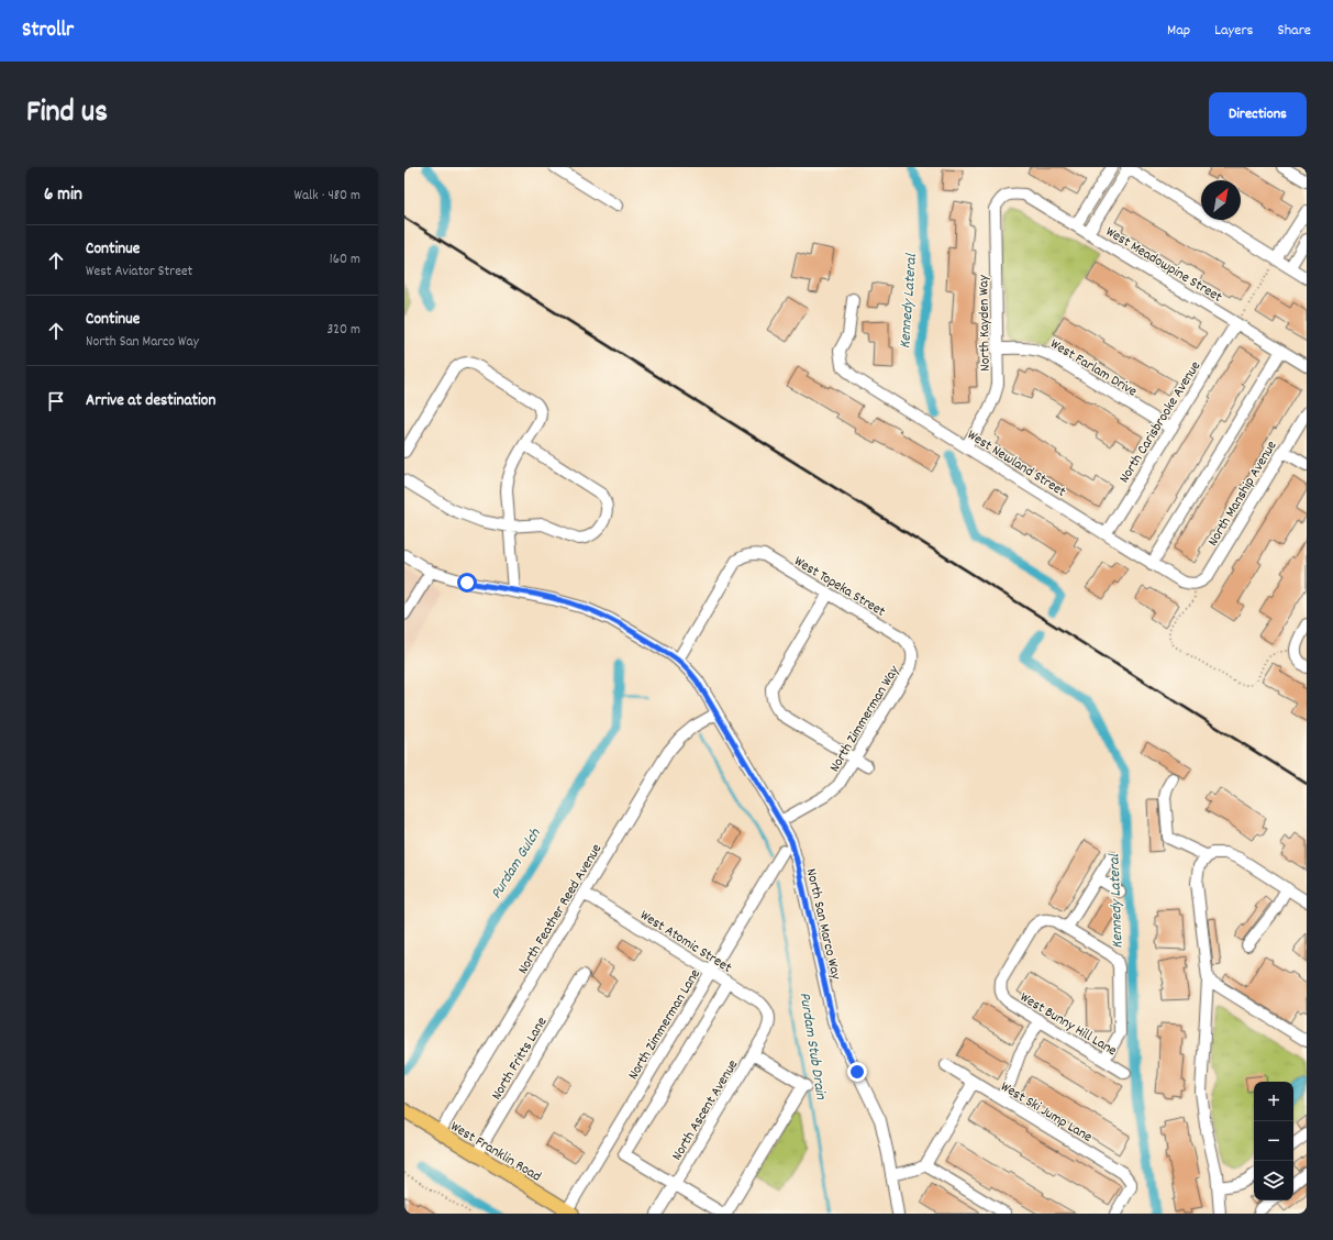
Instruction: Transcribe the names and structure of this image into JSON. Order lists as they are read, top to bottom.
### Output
{
  "streets": {
    "main road": ["West Franklin Road"],
    "street": [
      "West Meadowpine Street",
      "North Kayden Way",
      "West Farlam Drive",
      "North Carisbrooke Avenue",
      "West Newland Street",
      "North Manship Avenue",
      "West Topeka Street",
      "North Zimmerman Way",
      "North Feather Reed Avenue",
      "North San Marco Way",
      "West Atomic Street",
      "West Bunny Hill Lane",
      "North Zimmerman Lane",
      "North Fritts Lane",
      "North Ascent Avenue",
      "West Ski Jump Lane"
    ]
  },
  "crossings": [
    ["West Meadowpine Street", "North Kayden Way"],
    ["West Meadowpine Street", "North Carisbrooke Avenue"],
    ["North Kayden Way", "West Farlam Drive"],
    ["North Kayden Way", "West Newland Street"],
    ["West Farlam Drive", "North Carisbrooke Avenue"],
    ["North Carisbrooke Avenue", "West Newland Street"],
    ["West Newland Street", "North Manship Avenue"],
    ["West Topeka Street", "North Zimmerman Way"],
    ["West Topeka Street", "North San Marco Way"],
    ["North Zimmerman Way", "North San Marco Way"],
    ["North Feather Reed Avenue", "North San Marco Way"],
    ["North Feather Reed Avenue", "West Atomic Street"],
    ["North Feather Reed Avenue", "West Franklin Road"],
    ["West Atomic Street", "North Zimmerman Lane"],
    ["West Atomic Street", "North Ascent Avenue"],
    ["North Zimmerman Lane", "West Franklin Road"],
    ["North Fritts Lane", "West Franklin Road"]
  ],
  "water": ["Kennedy Lateral", "Purdam Gulch", "Purdam Stub Drain"],
  "north": "top right",
  "page": {
    "header": "Strollr",
    "nav": ["Map", "Layers", "Share"],
    "title": "Find us",
    "buttons": "Directions",
    "heading": ["6 min", "Walk · 480 m"],
    "list": [
      ["Continue", "West Aviator Street", "160 m"],
      ["Continue", "North San Marco Way", "320 m"],
      "Arrive at destination"
    ],
    "map_buttons": ["+", "−"]
  }
}
